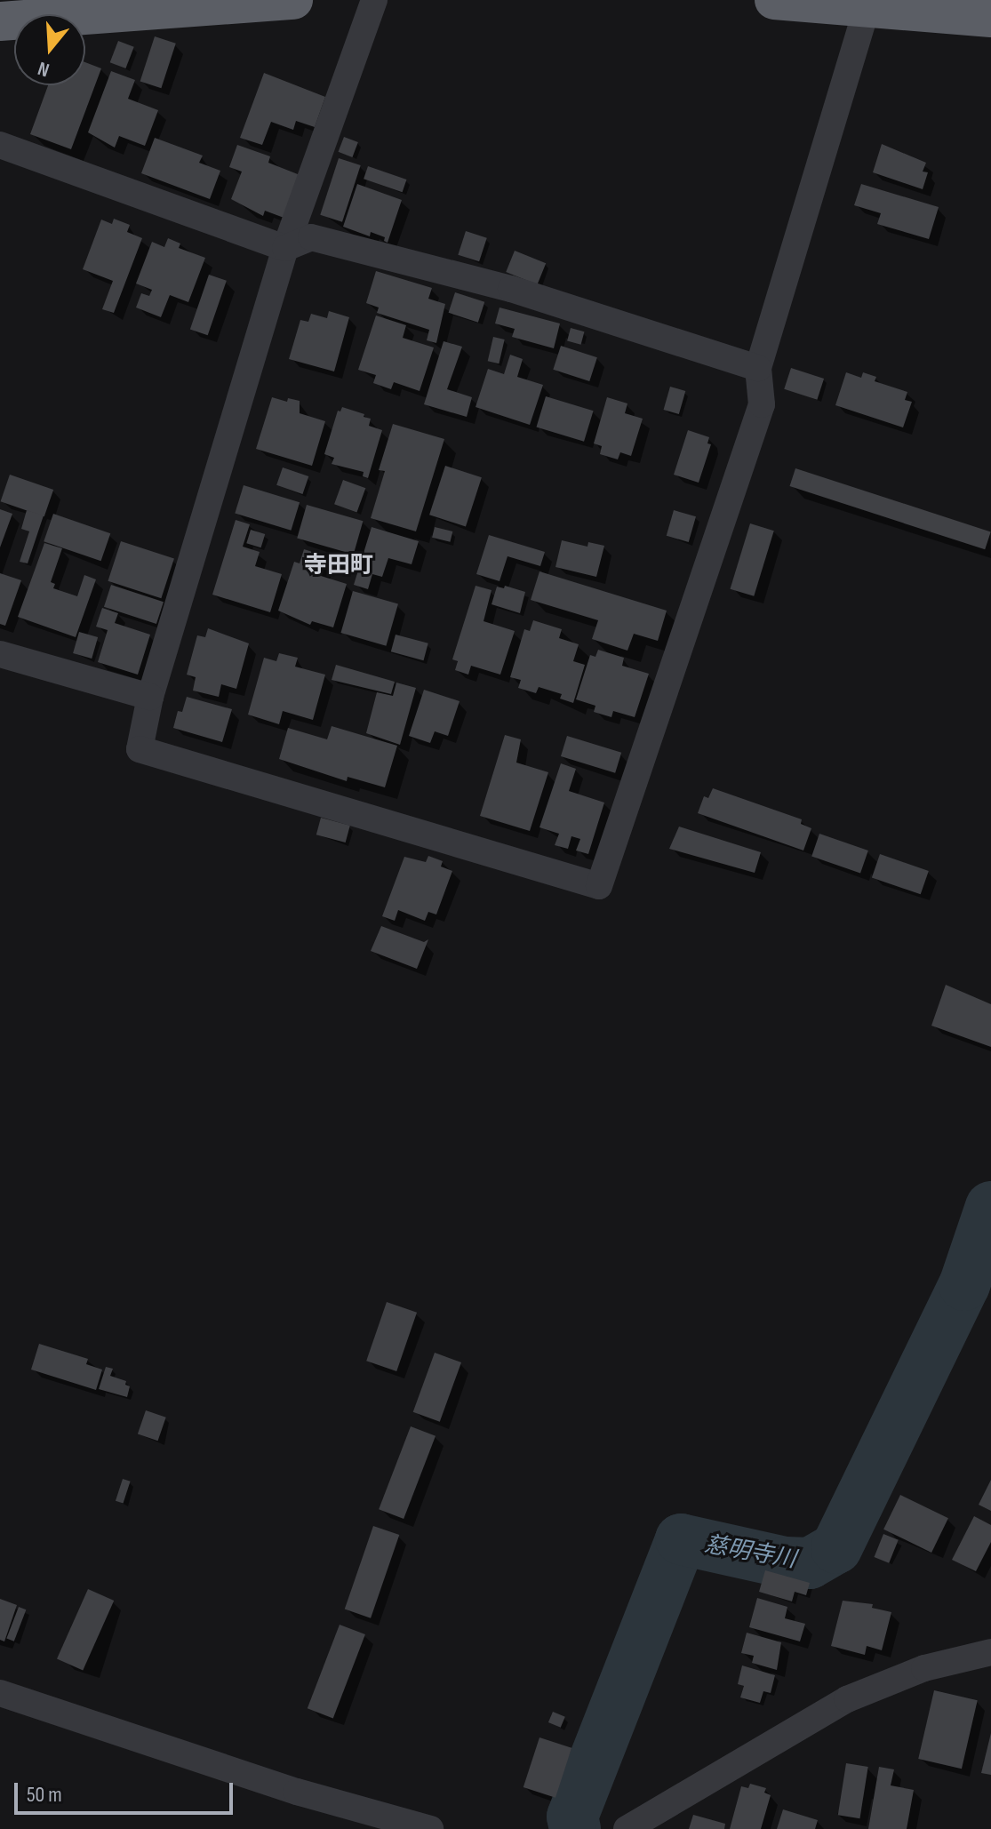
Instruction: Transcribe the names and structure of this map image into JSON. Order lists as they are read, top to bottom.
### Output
{
  "districts": ["寺田町"],
  "water": ["慈明寺川"],
  "scale_bar": "50 m",
  "north": "bottom"
}
